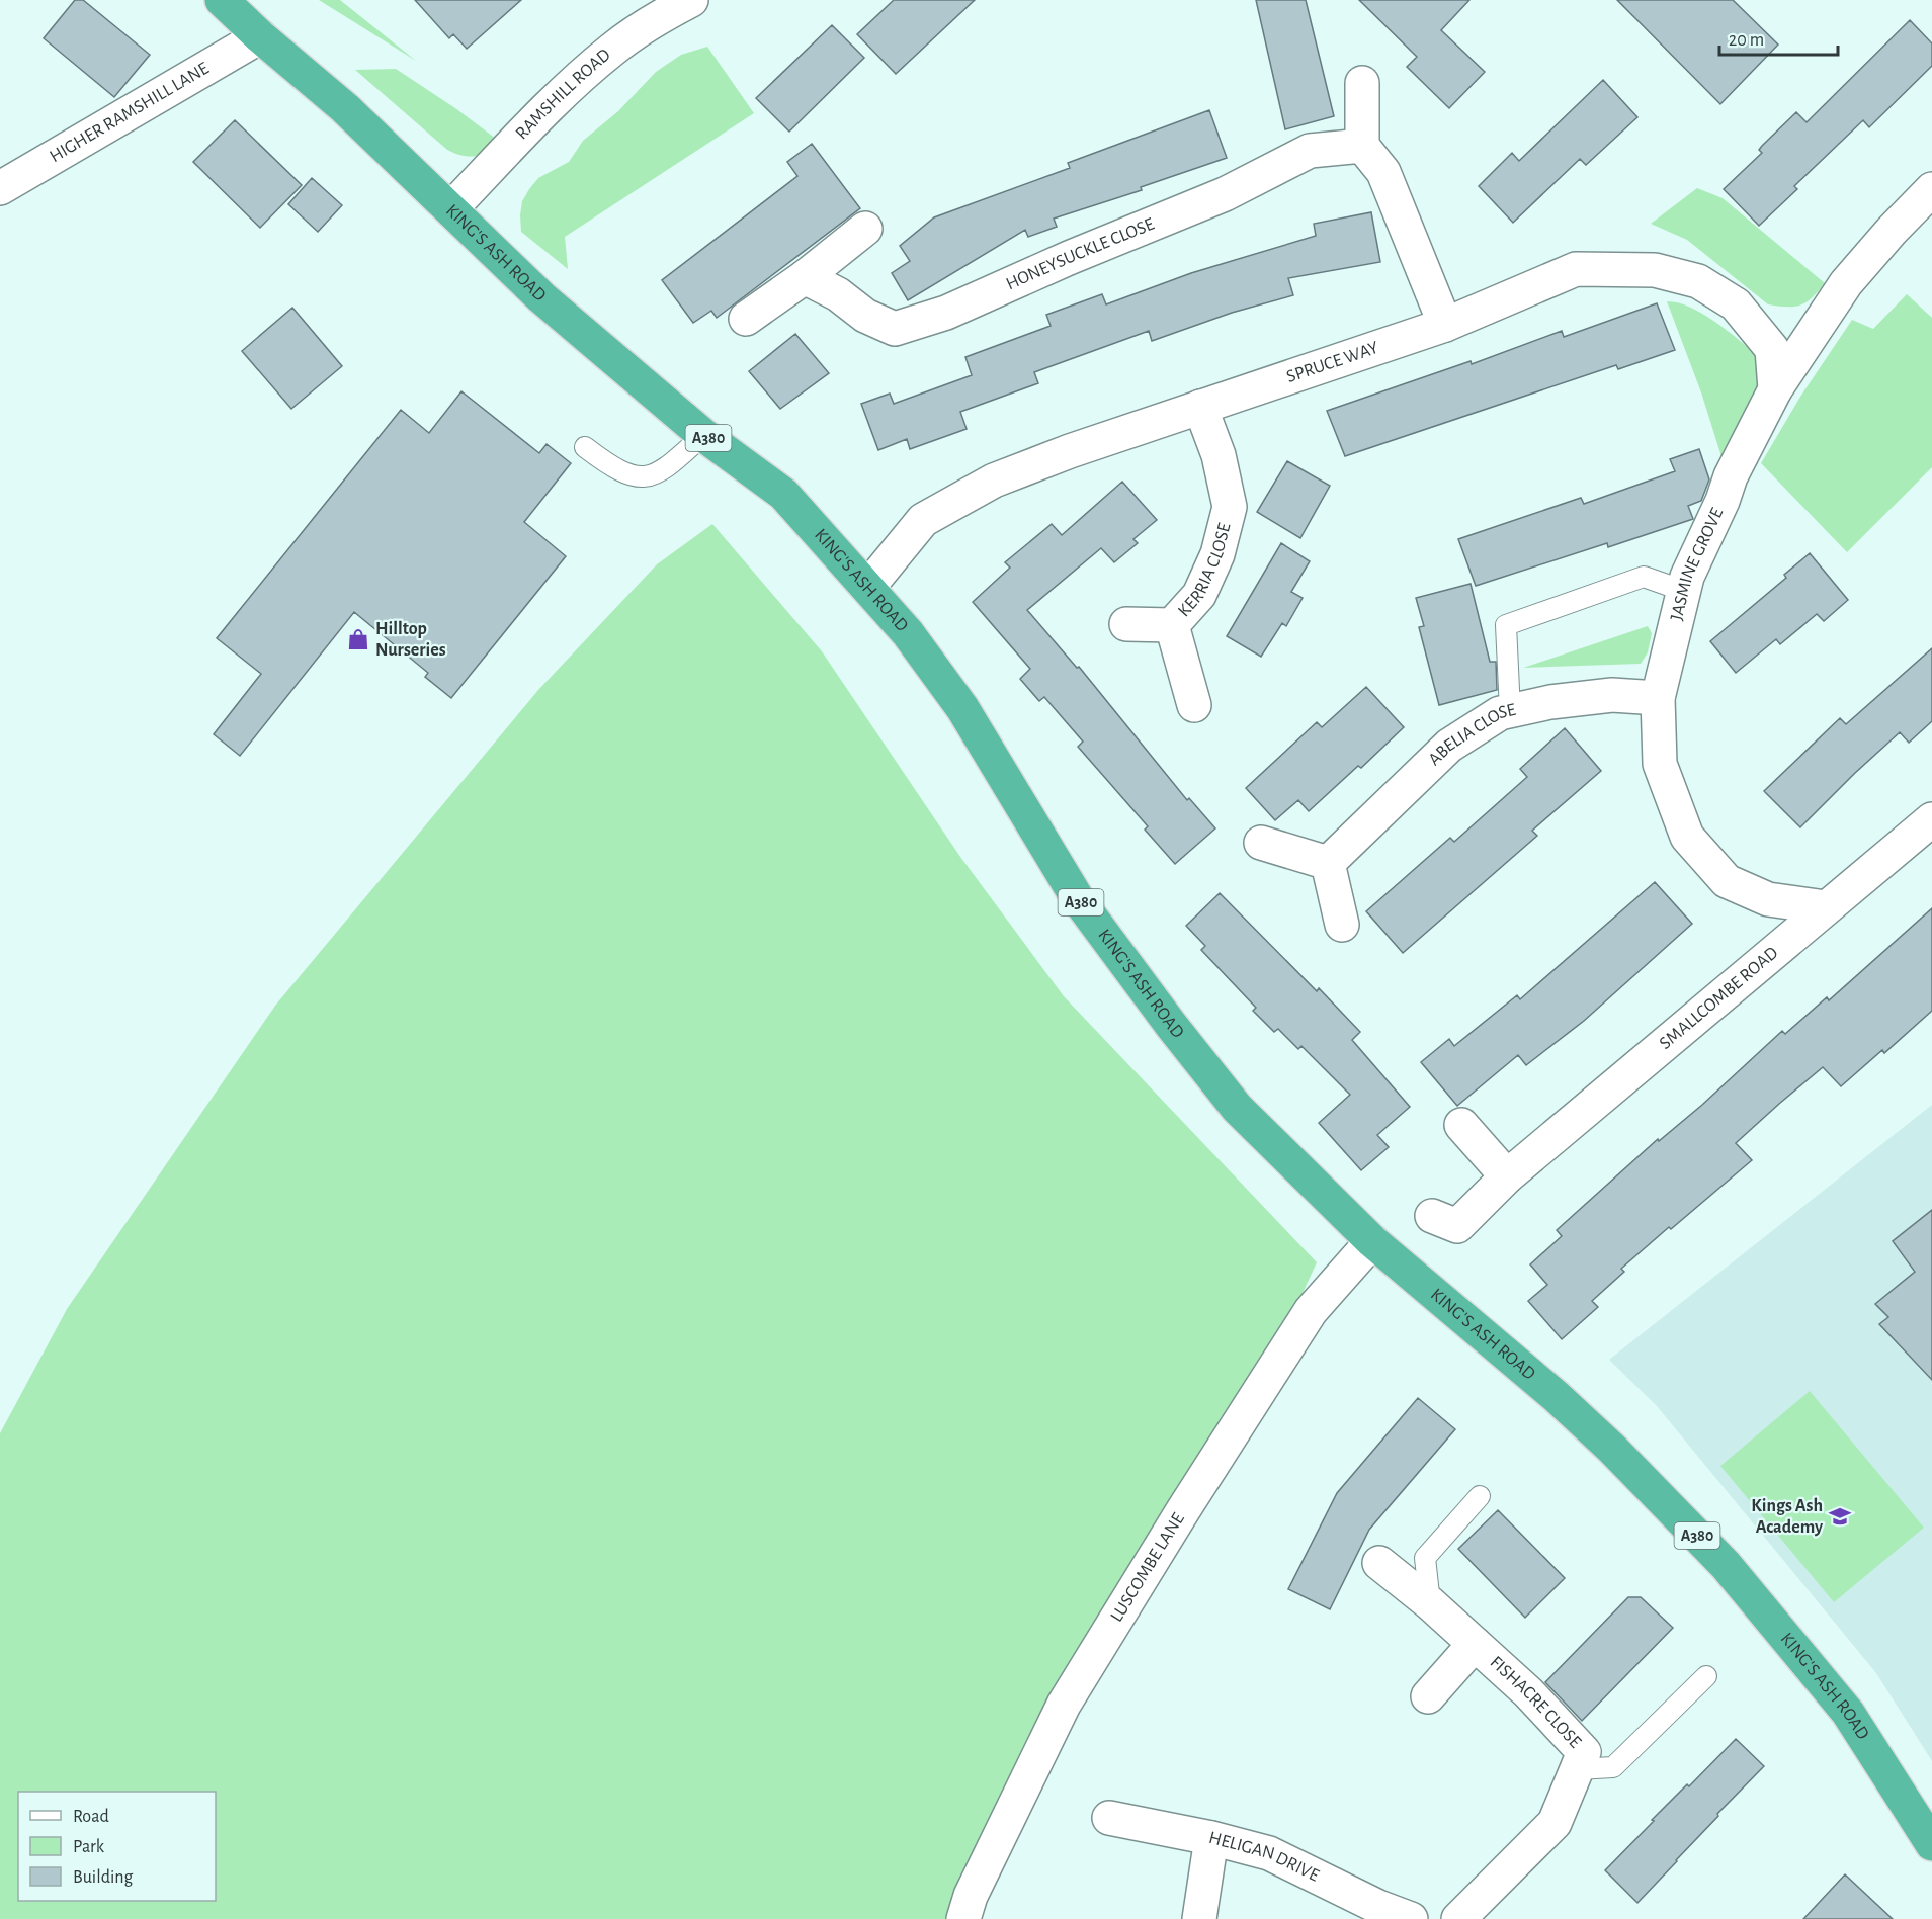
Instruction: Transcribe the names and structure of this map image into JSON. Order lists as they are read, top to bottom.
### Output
{
  "streets": {
    "highway": ["KING'S ASH ROAD", "A380"],
    "street": [
      "RAMSHILL ROAD",
      "HIGHER RAMSHILL LANE",
      "HONEYSUCKLE CLOSE",
      "SPRUCE WAY",
      "JASMINE GROVE",
      "KERRIA CLOSE",
      "ABELIA CLOSE",
      "SMALLCOMBE ROAD",
      "LUSCOMBE LANE",
      "FISHACRE CLOSE",
      "HELIGAN DRIVE"
    ]
  },
  "crossings": [
    ["RAMSHILL ROAD", "KING'S ASH ROAD"],
    ["HIGHER RAMSHILL LANE", "KING'S ASH ROAD"],
    ["KING'S ASH ROAD", "SPRUCE WAY"],
    ["KING'S ASH ROAD", "LUSCOMBE LANE"],
    ["SPRUCE WAY", "JASMINE GROVE"],
    ["SPRUCE WAY", "KERRIA CLOSE"],
    ["JASMINE GROVE", "ABELIA CLOSE"],
    ["JASMINE GROVE", "SMALLCOMBE ROAD"]
  ],
  "places": {
    "shop": ["Hilltop Nurseries"],
    "school or university": ["Kings Ash Academy"]
  },
  "legend": ["Road", "Park", "Building"],
  "scale_bar": "20 m"
}
